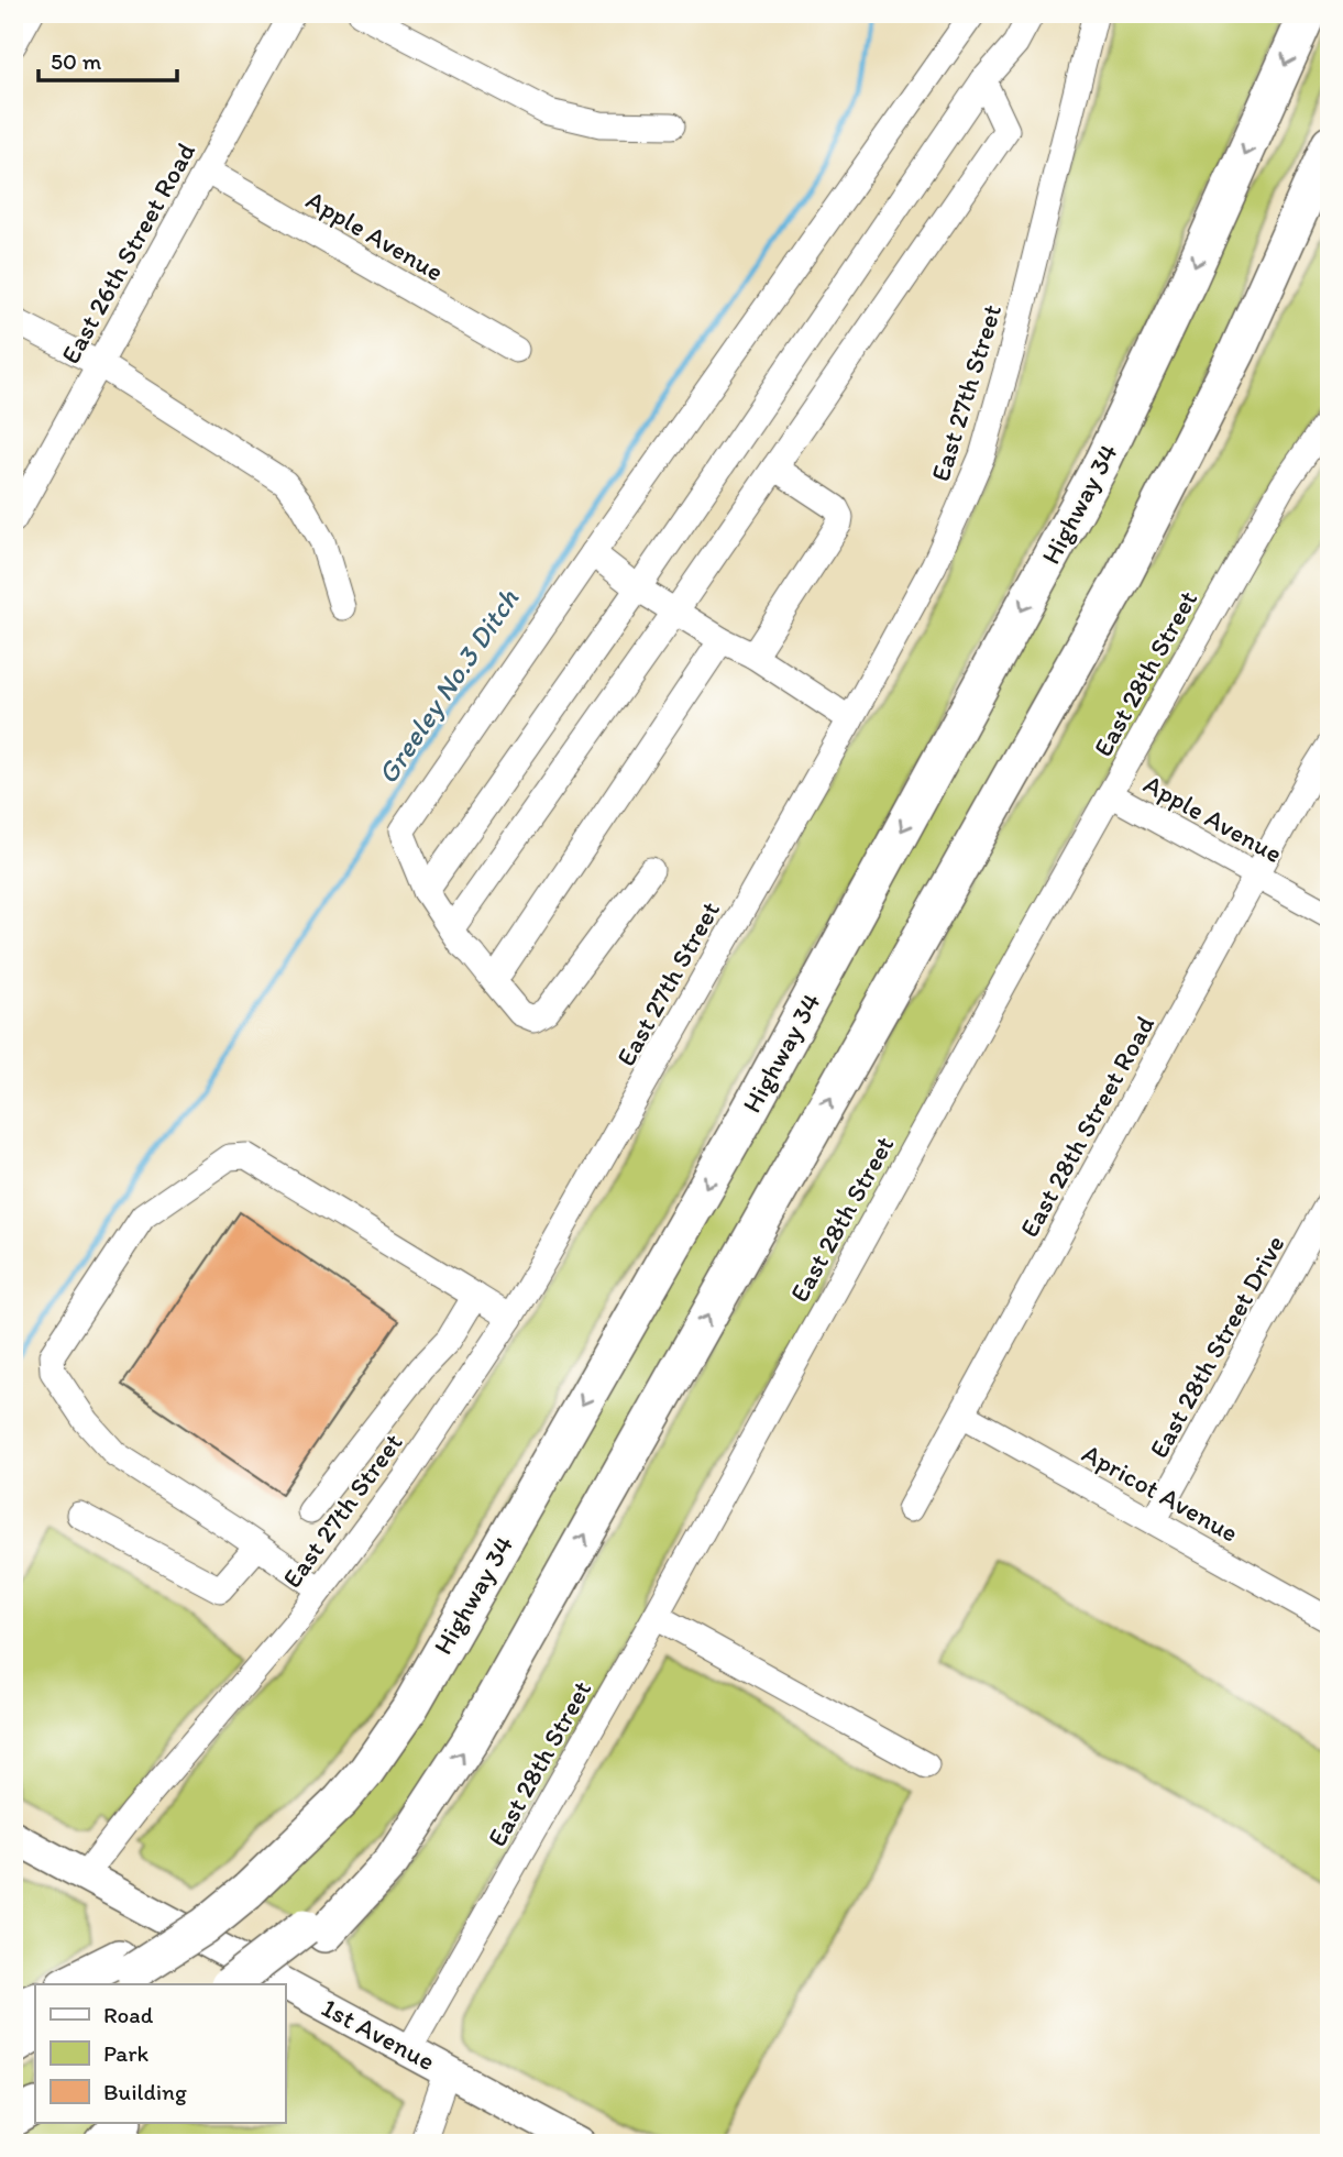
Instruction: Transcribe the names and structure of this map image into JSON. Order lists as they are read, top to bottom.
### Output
{
  "streets": {
    "highway": ["Highway 34"],
    "main road": ["1st Avenue"],
    "street": [
      "Apple Avenue",
      "East 26th Street Road",
      "East 27th Street",
      "East 28th Street",
      "East 28th Street Road",
      "East 28th Street Drive",
      "Apricot Avenue"
    ]
  },
  "crossings": [
    ["Apple Avenue", "East 26th Street Road"],
    ["Apple Avenue", "East 28th Street"],
    ["Apple Avenue", "East 28th Street Road"],
    ["East 27th Street", "1st Avenue"],
    ["East 28th Street", "1st Avenue"],
    ["East 28th Street Road", "Apricot Avenue"],
    ["East 28th Street Drive", "Apricot Avenue"]
  ],
  "water": ["Greeley No.3 Ditch"],
  "legend": ["Road", "Park", "Building"],
  "scale_bar": "50 m"
}
